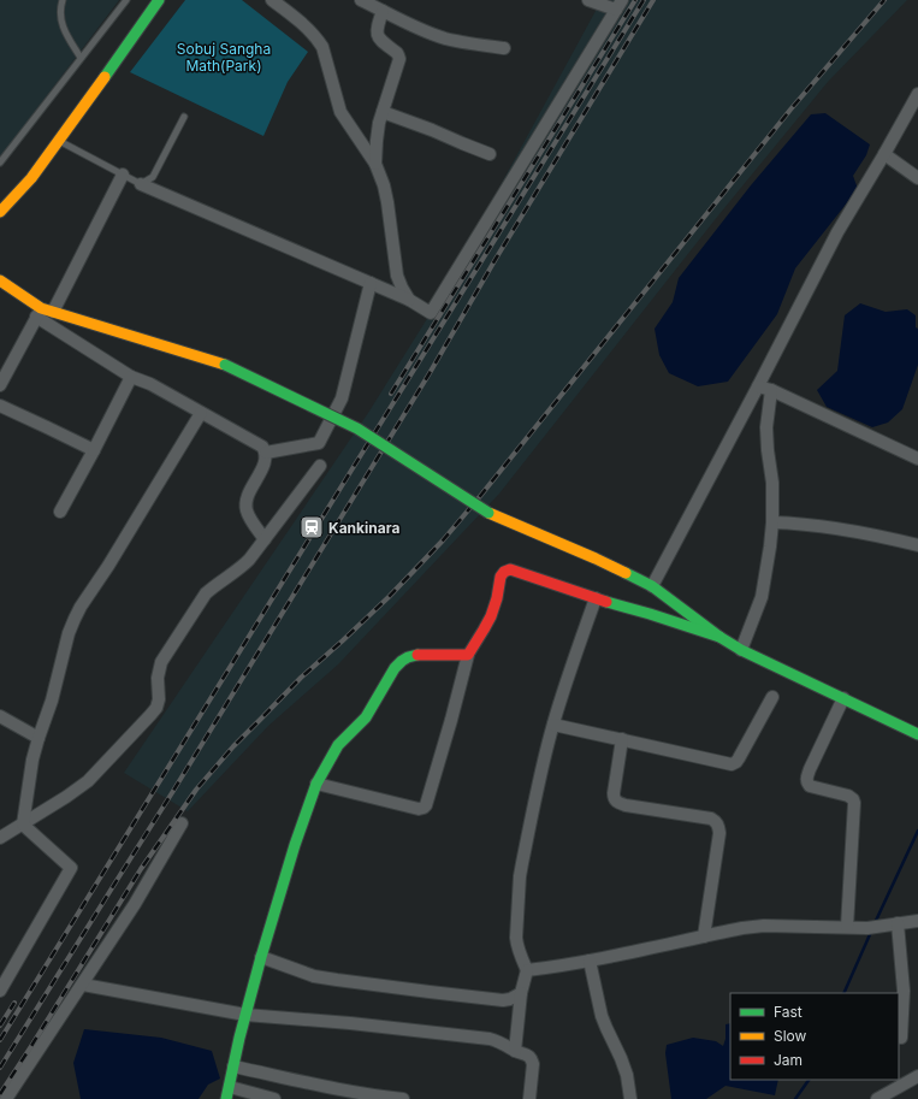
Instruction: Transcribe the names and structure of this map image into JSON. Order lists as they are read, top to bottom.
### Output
{
  "parks": ["Sobuj Sangha Math(Park)"],
  "places": {
    "station": ["Kankinara"]
  },
  "legend": ["Fast", "Slow", "Jam"]
}
